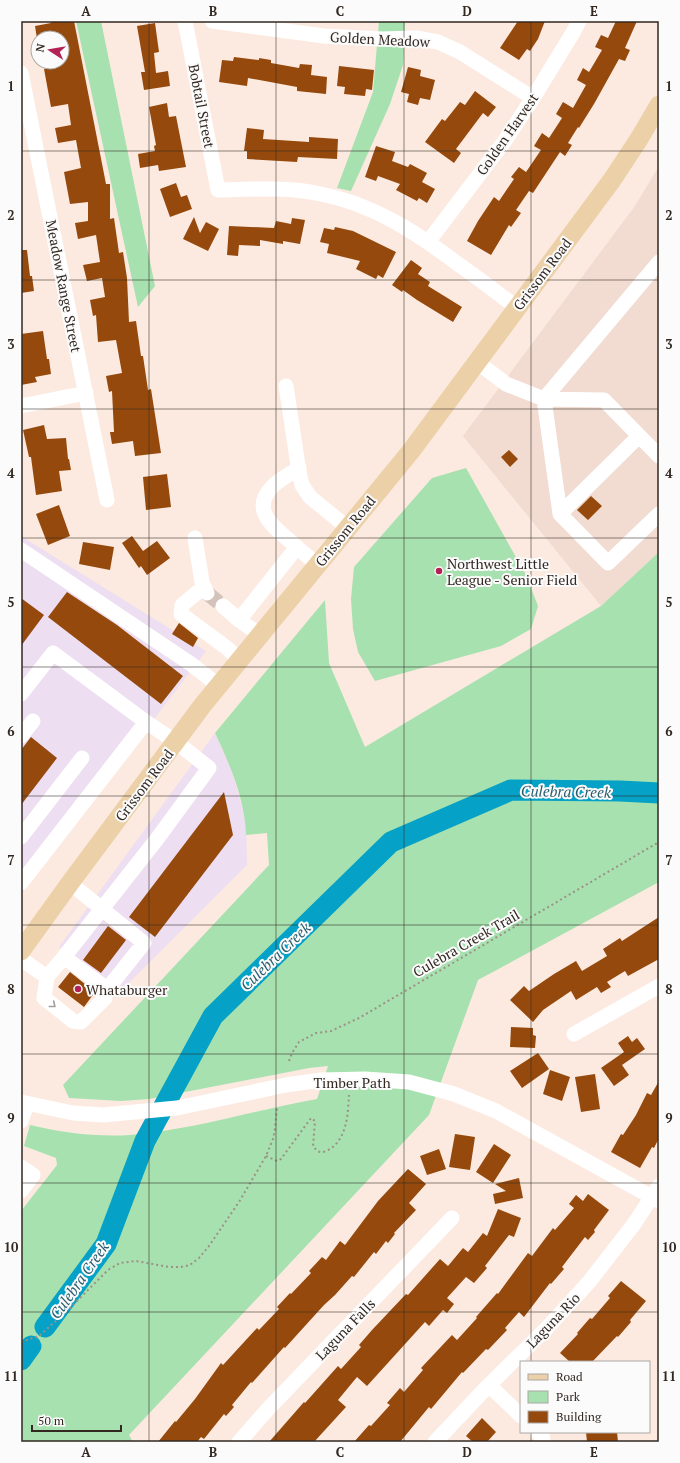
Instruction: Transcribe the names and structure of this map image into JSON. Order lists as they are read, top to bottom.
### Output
{
  "streets": {
    "main road": ["Grissom Road"],
    "street": [
      "Golden Meadow",
      "Bobtail Street",
      "Golden Harvest",
      "Meadow Range Street",
      "Timber Path",
      "Laguna Rio",
      "Laguna Falls"
    ],
    "path": ["Culebra Creek Trail"]
  },
  "crossings": [
    ["Golden Meadow", "Golden Harvest"],
    ["Bobtail Street", "Golden Harvest"],
    ["Timber Path", "Laguna Rio"]
  ],
  "water": ["Culebra Creek"],
  "places": ["Northwest Little League - Senior Field", "Whataburger"],
  "legend": ["Road", "Park", "Building"],
  "scale_bar": "50 m",
  "north": "left",
  "grid": {
    "columns": [
      "A",
      "B",
      "C",
      "D",
      "E"
    ],
    "rows": [
      "1",
      "2",
      "3",
      "4",
      "5",
      "6",
      "7",
      "8",
      "9",
      "10",
      "11"
    ]
  }
}
